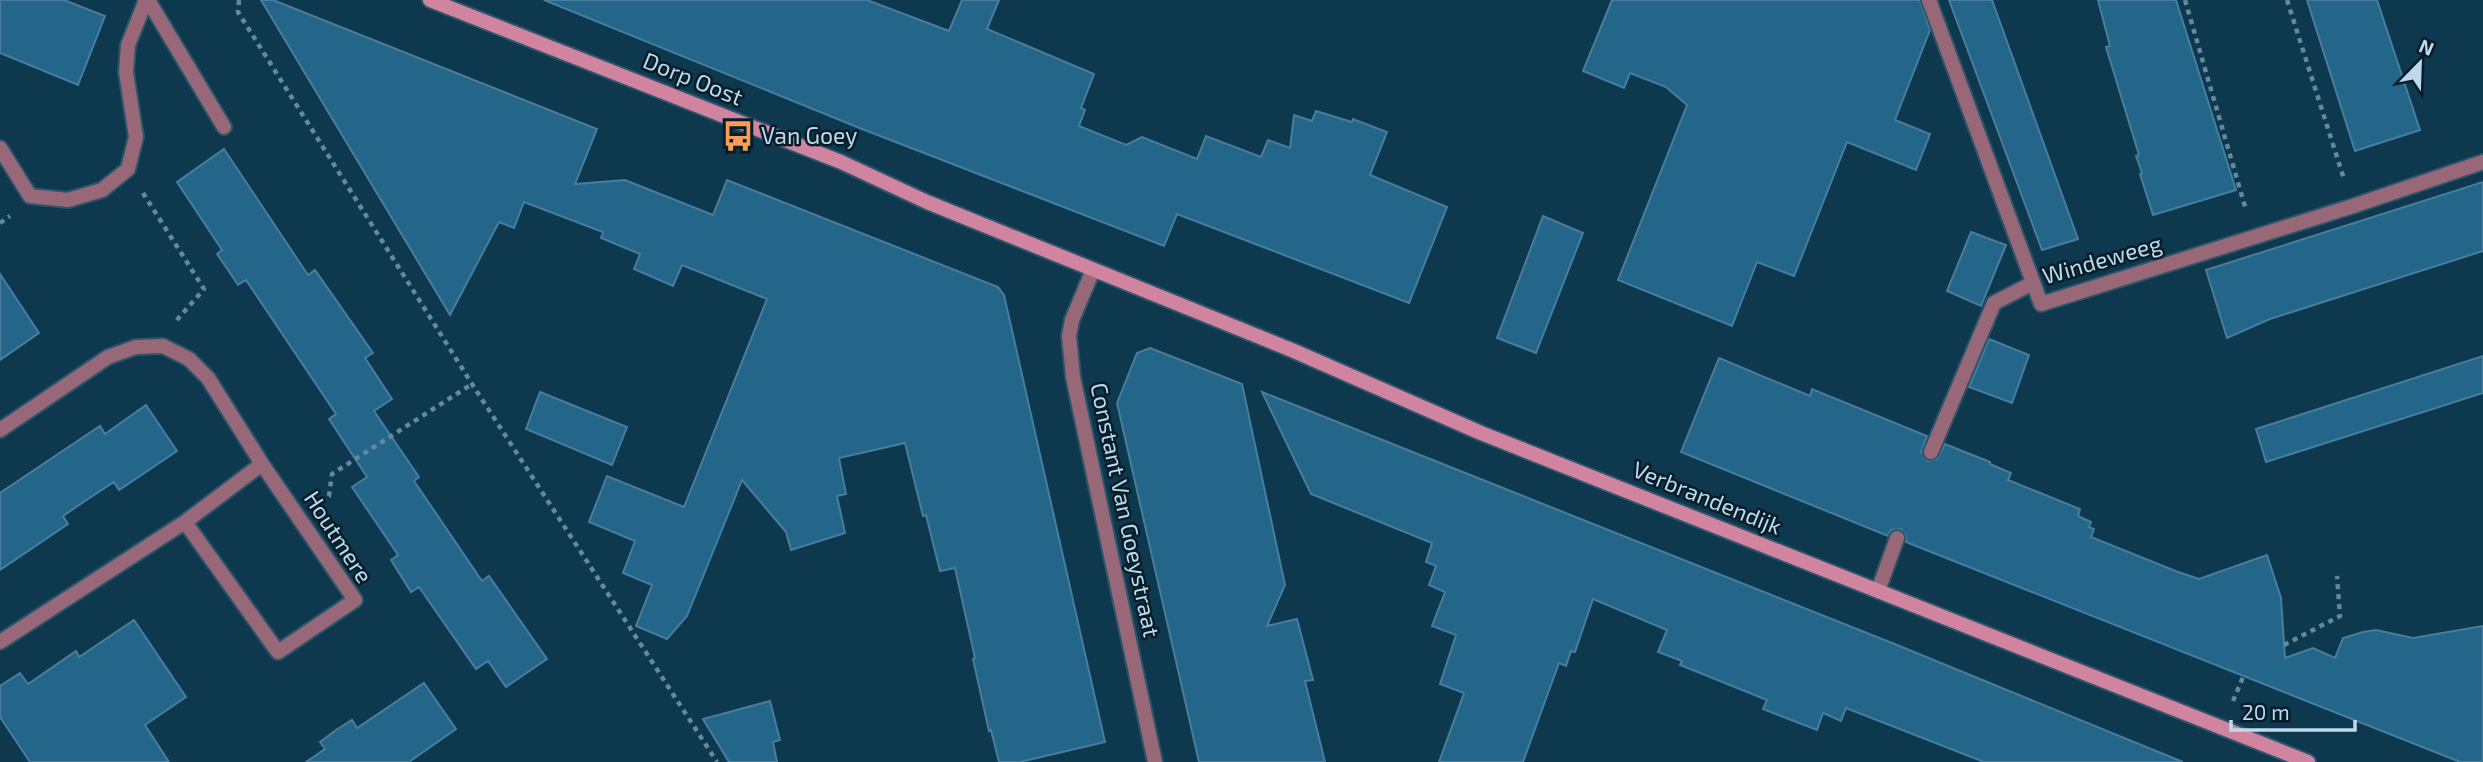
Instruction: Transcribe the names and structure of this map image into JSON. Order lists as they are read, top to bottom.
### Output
{
  "streets": {
    "main road": ["Dorp Oost", "Verbrandendijk"],
    "street": ["Windeweeg", "Constant Van Goeystraat", "Houtmere"]
  },
  "crossings": [
    ["Dorp Oost", "Verbrandendijk"],
    ["Dorp Oost", "Constant Van Goeystraat"],
    ["Verbrandendijk", "Constant Van Goeystraat"]
  ],
  "places": {
    "bus stop": ["Van Goey"]
  },
  "scale_bar": "20 m",
  "north": "top right"
}
